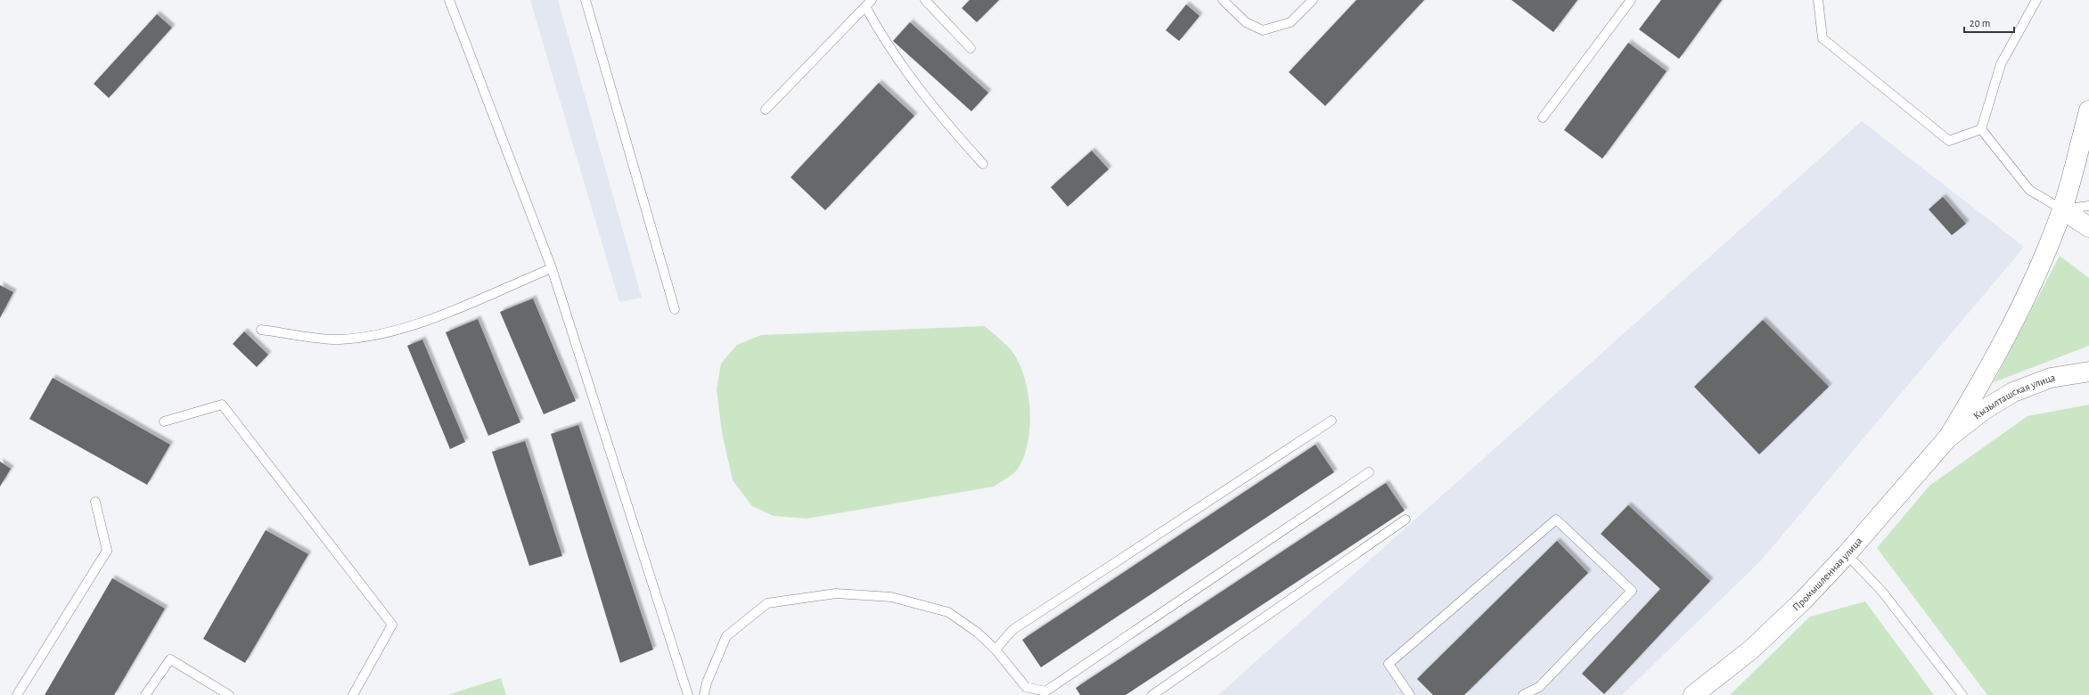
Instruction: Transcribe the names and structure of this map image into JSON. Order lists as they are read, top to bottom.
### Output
{
  "streets": {
    "main road": ["Кызылташская улица", "Промышленная улица"]
  },
  "crossings": [
    ["Кызылташская улица", "Промышленная улица"]
  ],
  "scale_bar": "20 m"
}
